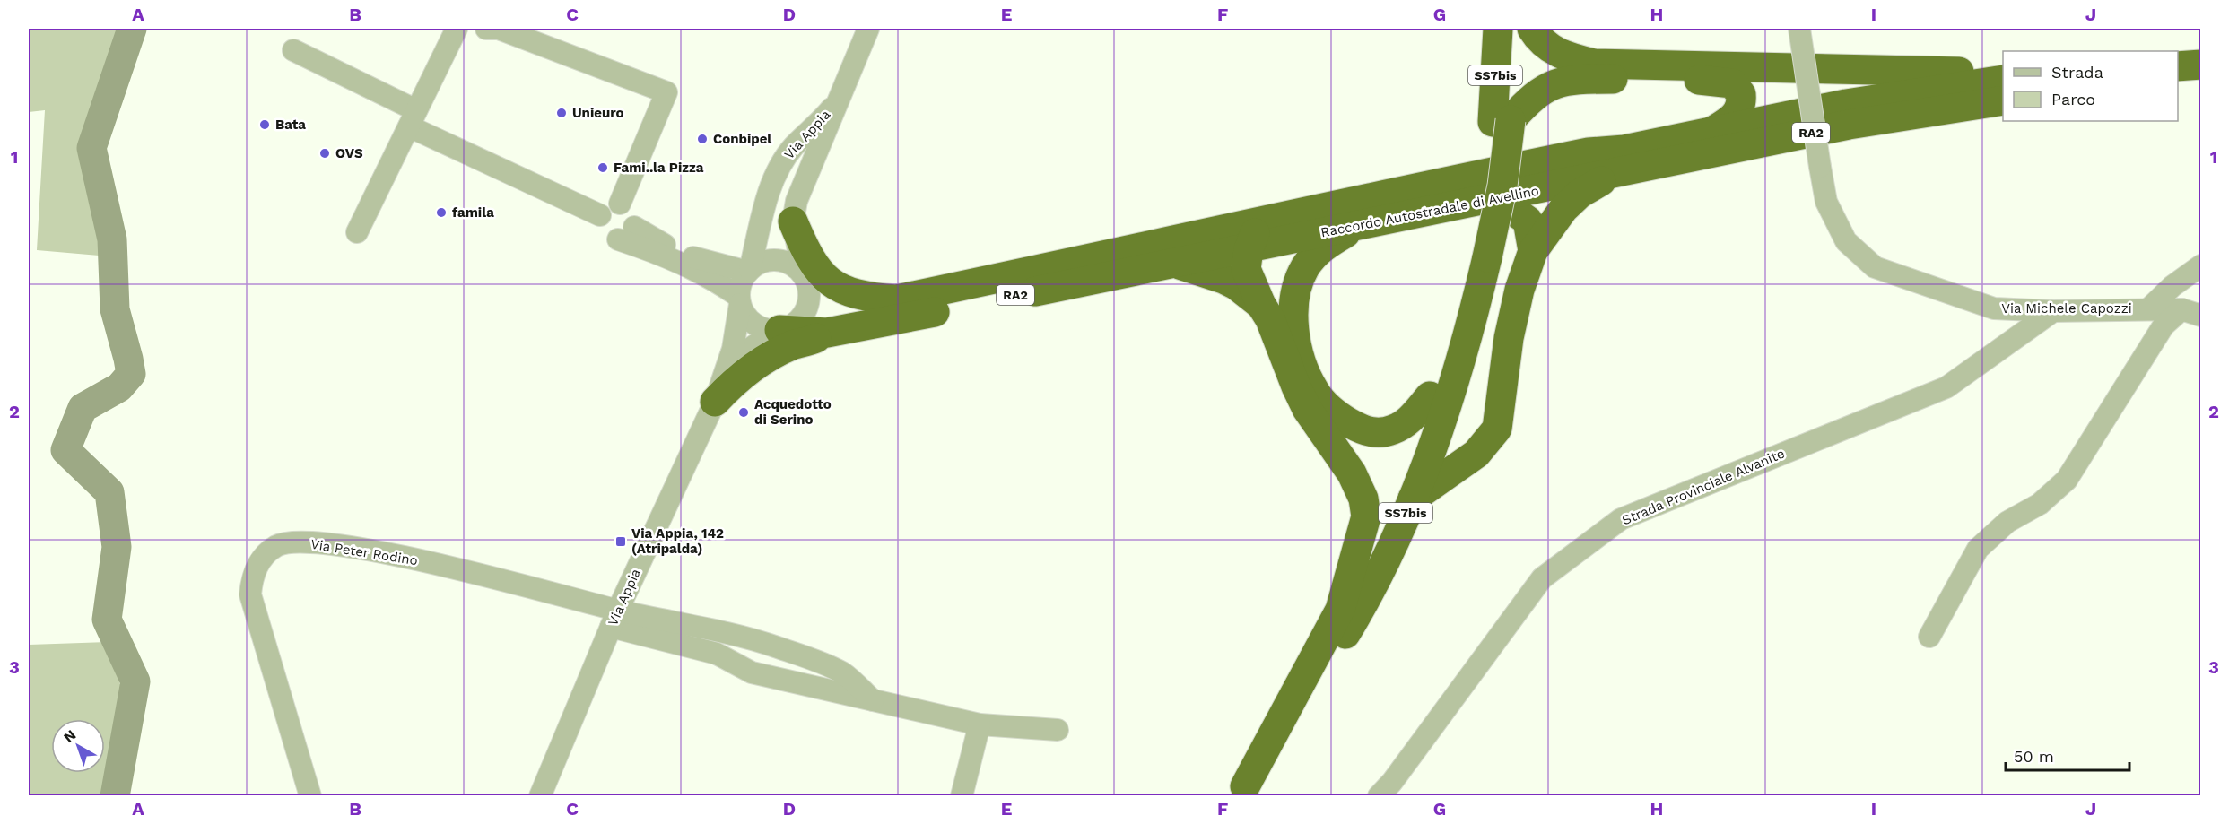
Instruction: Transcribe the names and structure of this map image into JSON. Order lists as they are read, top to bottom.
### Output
{
  "streets": {
    "highway": ["SS7bis", "RA2", "Raccordo Autostradale di Avellino"],
    "street": [
      "Via Appia",
      "Via Michele Capozzi",
      "Strada Provinciale Alvanite",
      "Via Peter Rodino"
    ]
  },
  "crossings": [
    ["Via Appia", "Via Peter Rodino"],
    ["Via Michele Capozzi", "Strada Provinciale Alvanite"]
  ],
  "places": {
    "other": [
      "Unieuro",
      "Bata",
      "Conbipel",
      "OVS",
      "Fami..la Pizza",
      "famila",
      "Acquedotto di Serino"
    ],
    "transit": ["Via Appia, 142 (Atripalda)"]
  },
  "legend": ["Strada", "Parco"],
  "scale_bar": "50 m",
  "north": "top left",
  "grid": {
    "columns": [
      "A",
      "B",
      "C",
      "D",
      "E",
      "F",
      "G",
      "H",
      "I",
      "J"
    ],
    "rows": ["1", "2", "3"]
  }
}
